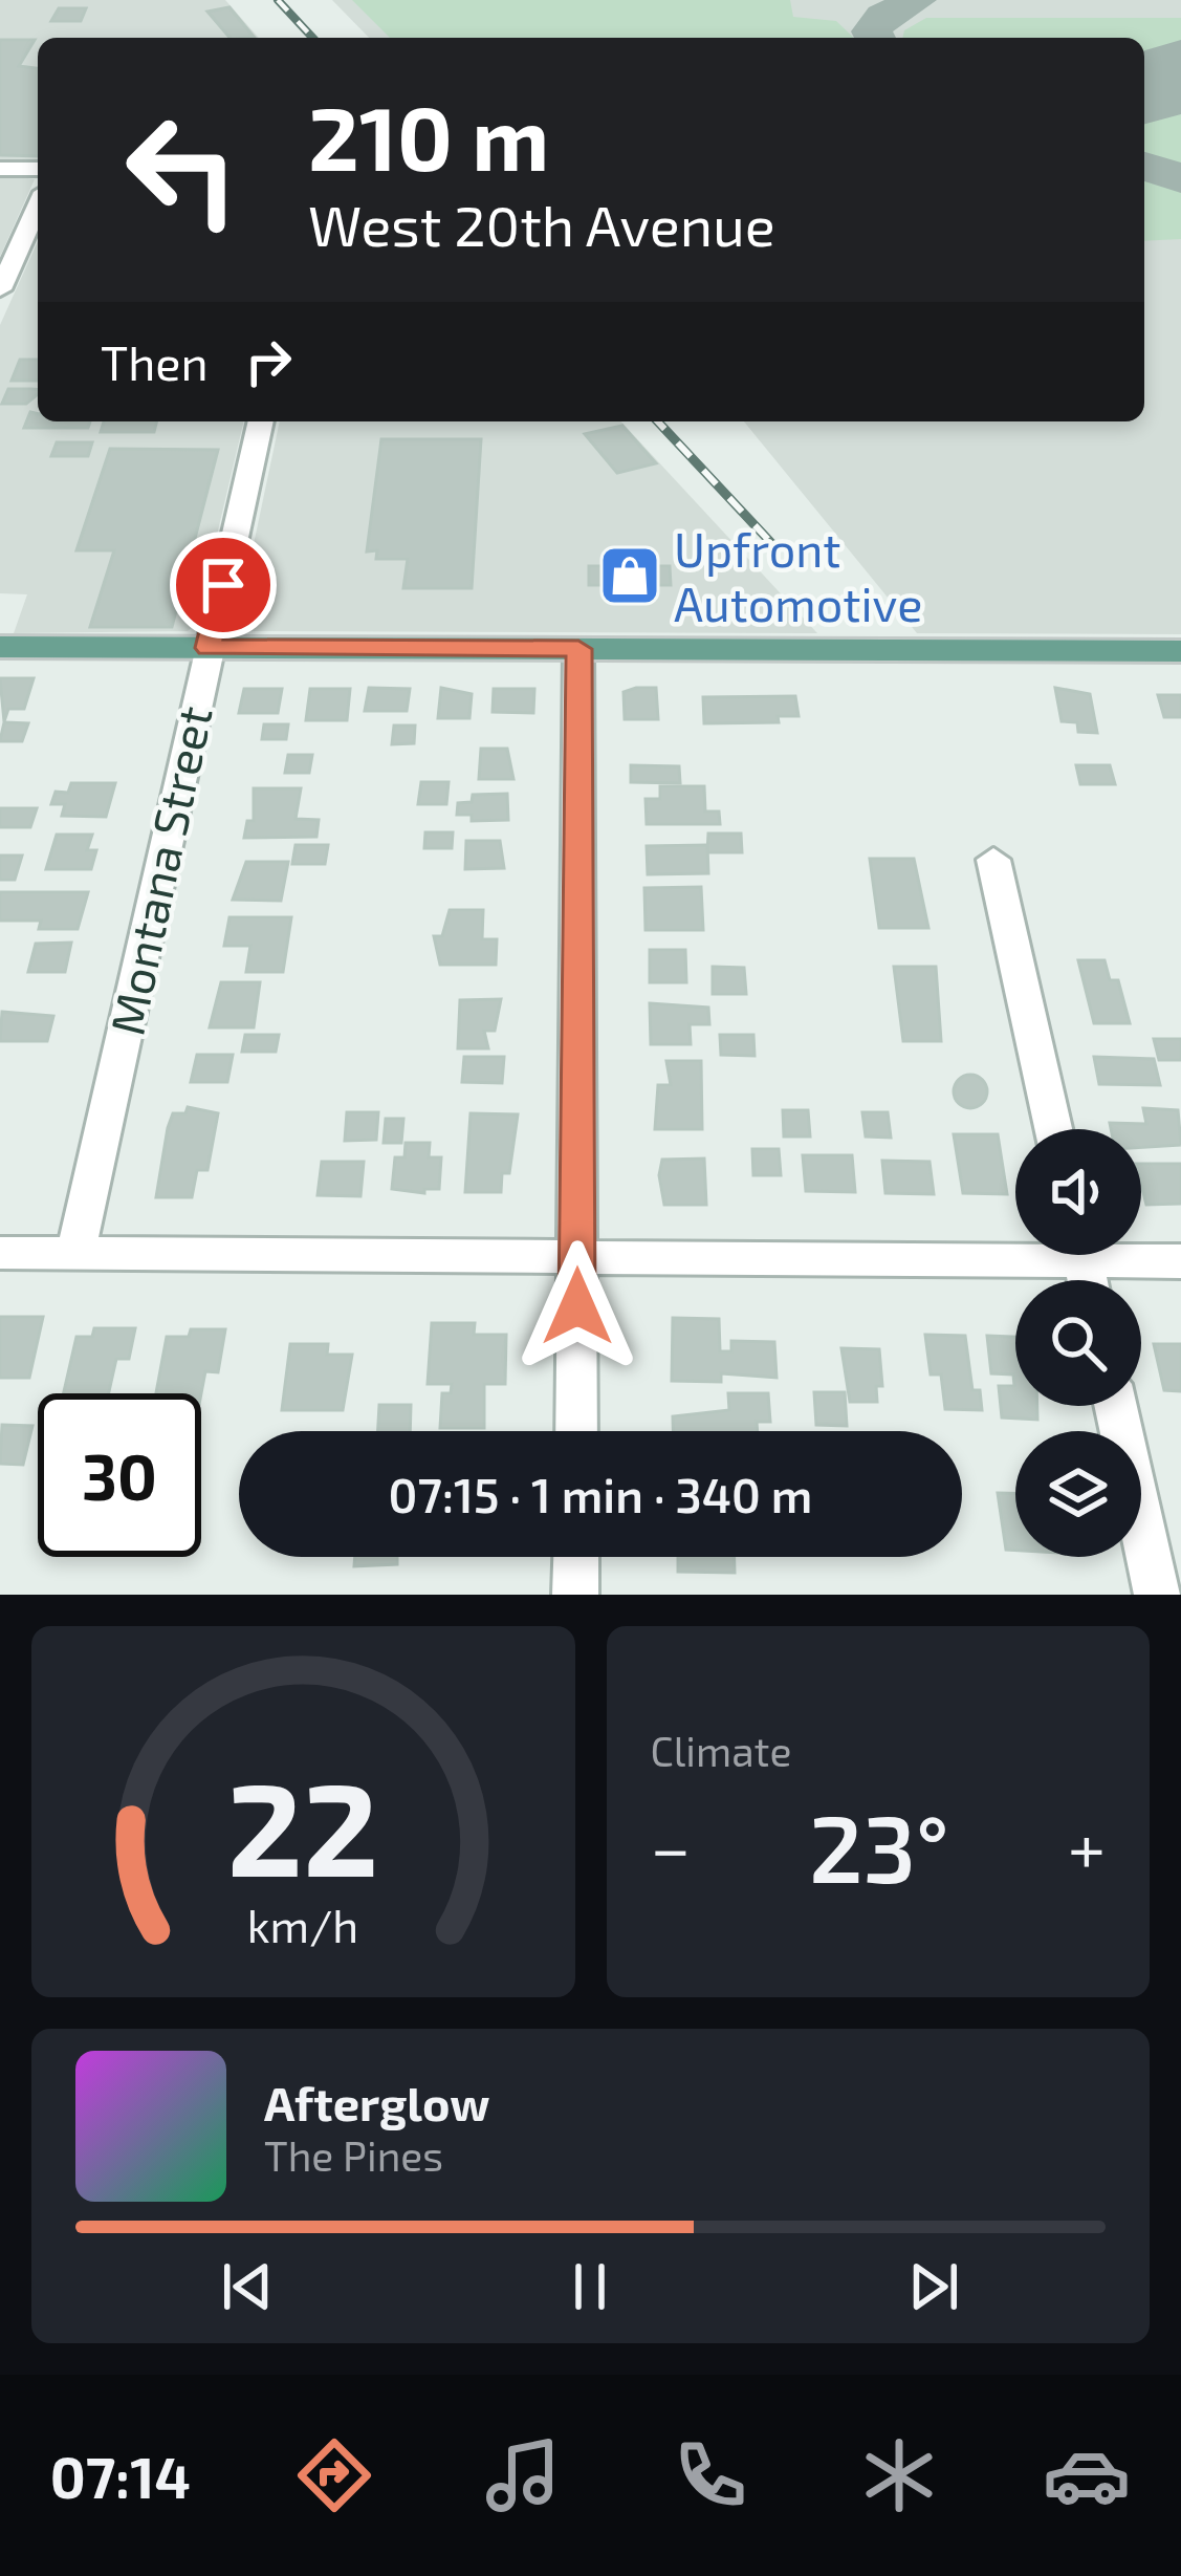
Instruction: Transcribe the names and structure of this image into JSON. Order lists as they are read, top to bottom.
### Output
{
  "streets": {
    "street": ["Montana Street"]
  },
  "places": {
    "shop": ["Upfront Automotive"]
  },
  "page": {
    "turn": ["210 m", "West 20th Avenue"],
    "then": "Then",
    "limit": "30",
    "trip": "07:15 · 1 min · 340 m",
    "tile": "Climate",
    "heat": ["−", "23°", "+"],
    "song": ["Afterglow", "The Pines"],
    "tabs": "07:14",
    "gauge": ["22", "km/h"]
  }
}
